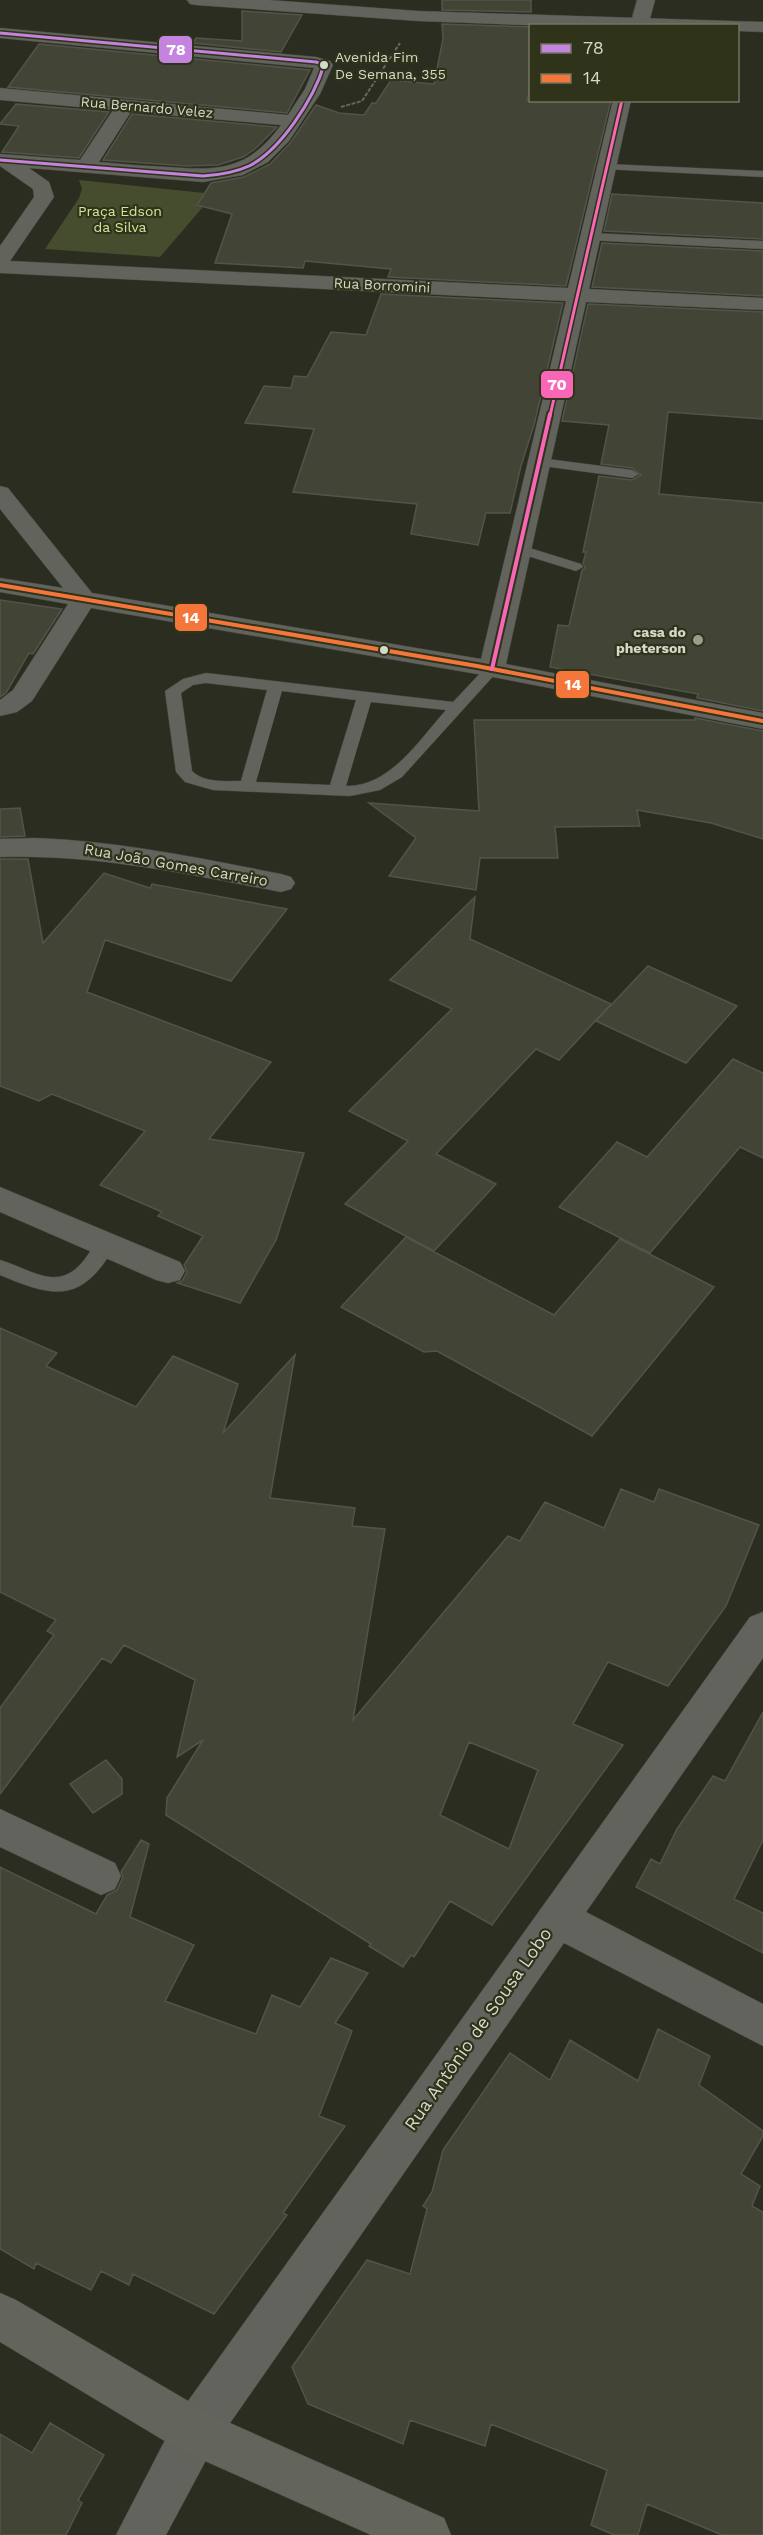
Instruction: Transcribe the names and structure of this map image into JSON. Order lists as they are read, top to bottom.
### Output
{
  "streets": {
    "street": [
      "Rua Bernardo Velez",
      "Rua Borromini",
      "Rua João Gomes Carreiro",
      "Rua Antônio de Sousa Lobo"
    ]
  },
  "parks": ["Praça Edson da Silva"],
  "places": ["Avenida Fim De Semana, 355", "casa do pheterson"],
  "lines": ["transit line 78", "transit line 70", "transit line 14"],
  "legend": ["78", "14"]
}
